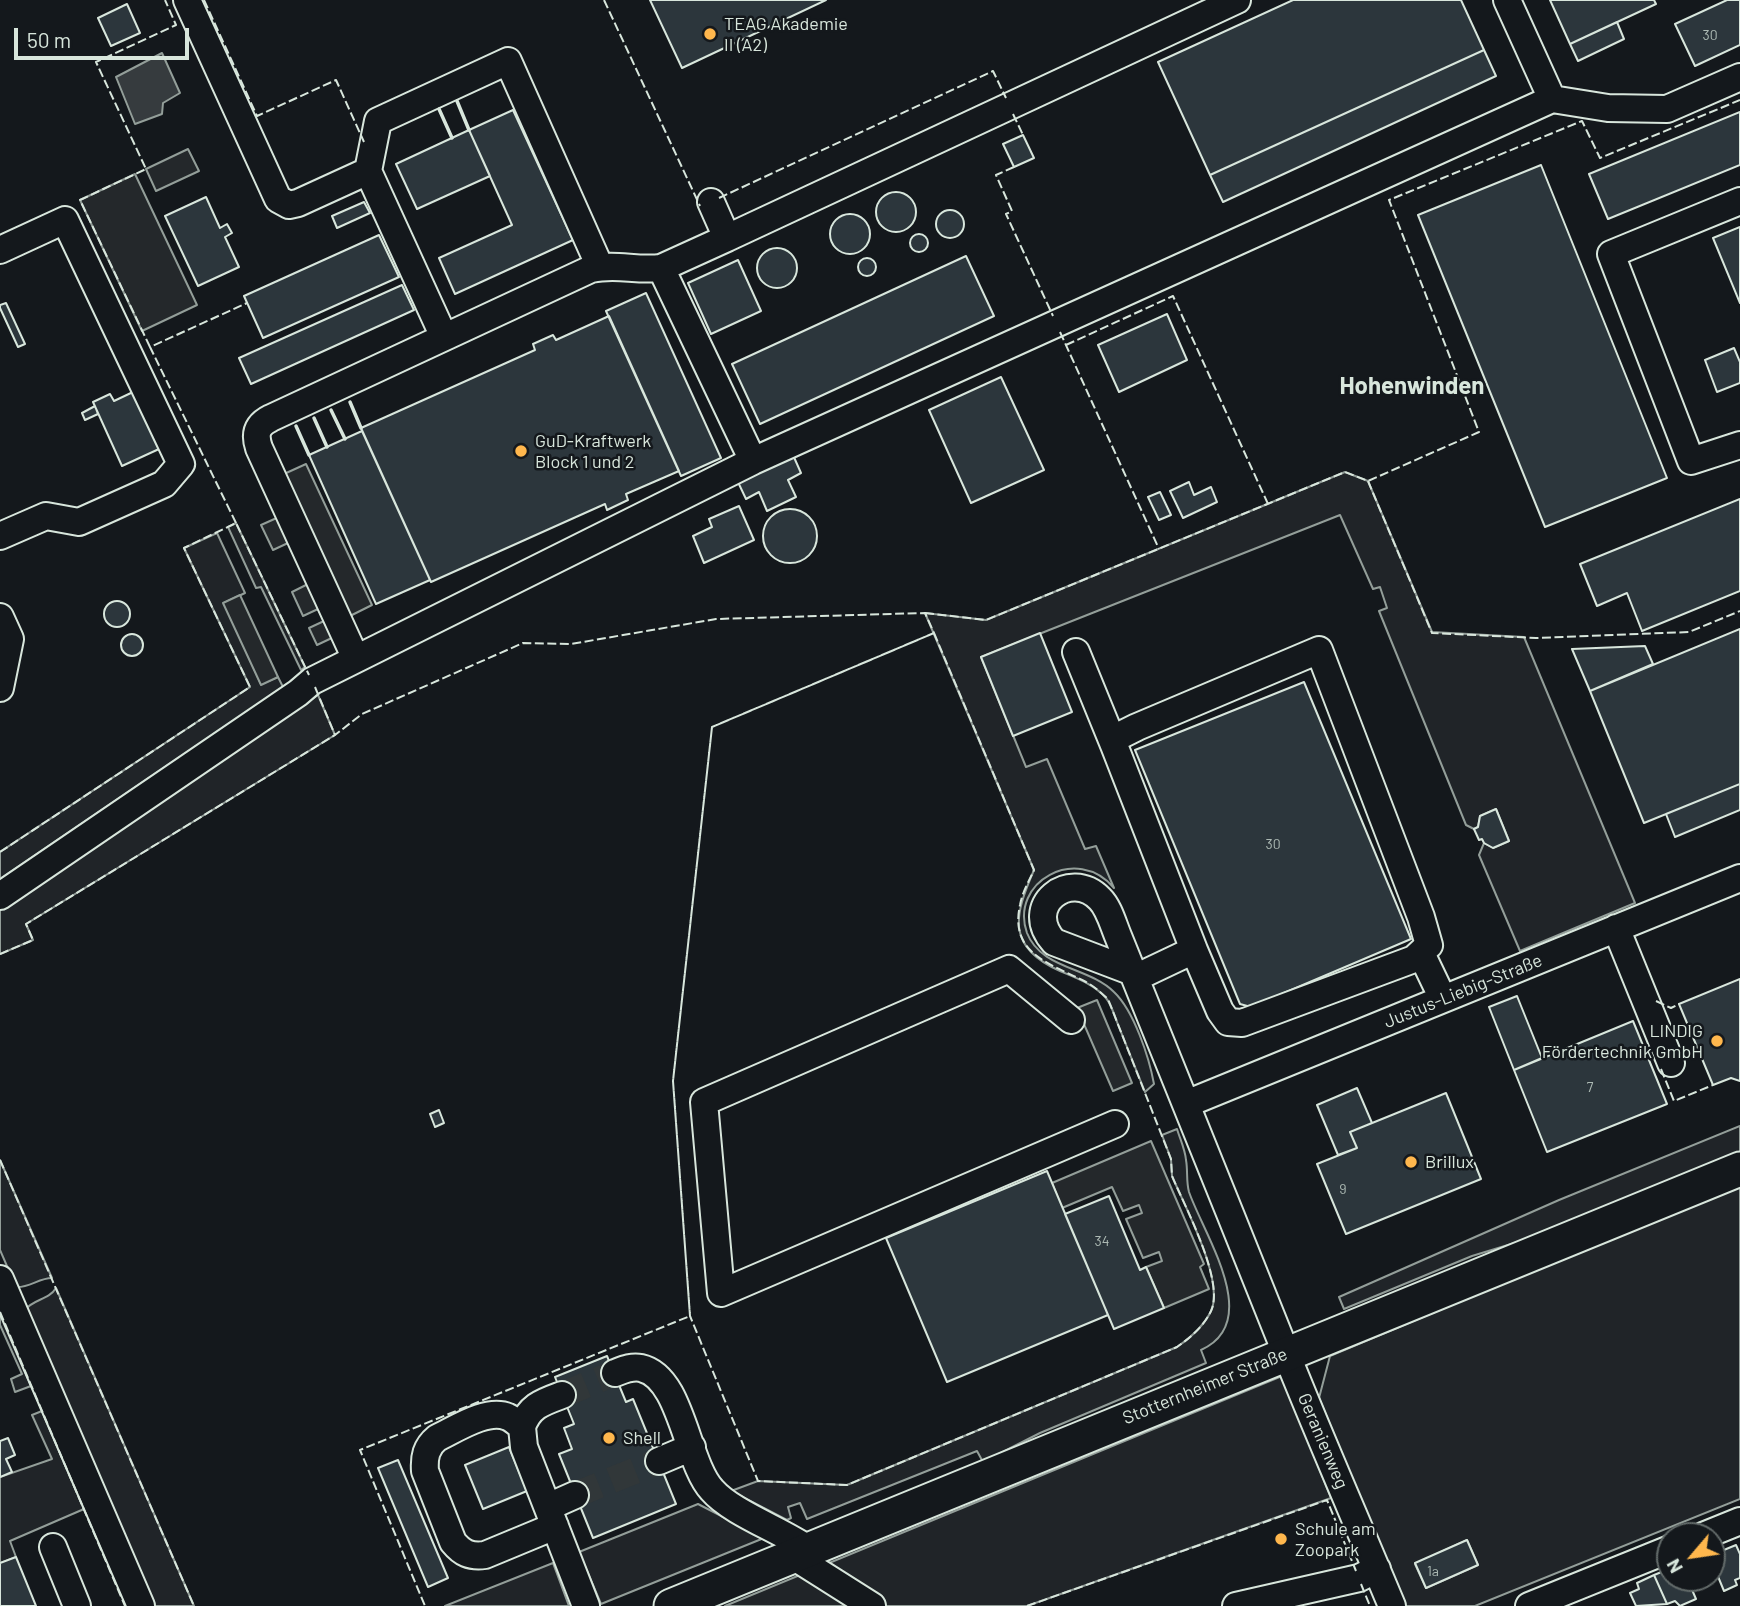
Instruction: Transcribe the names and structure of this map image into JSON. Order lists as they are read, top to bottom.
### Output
{
  "streets": {
    "main road": ["Stotternheimer Straße"],
    "street": ["Justus-Liebig-Straße", "Geranienweg"]
  },
  "crossings": [
    ["Stotternheimer Straße", "Geranienweg"]
  ],
  "districts": ["Hohenwinden"],
  "places": [
    "TEAG Akademie II (A2)",
    "GuD-Kraftwerk Block 1 und 2",
    "LINDIG Fördertechnik GmbH",
    "Brillux",
    "Shell",
    "Schule am Zoopark"
  ],
  "house_numbers": [
    "30",
    "30",
    "7",
    "9",
    "34",
    "1a"
  ],
  "scale_bar": "50 m",
  "north": "bottom left"
}
